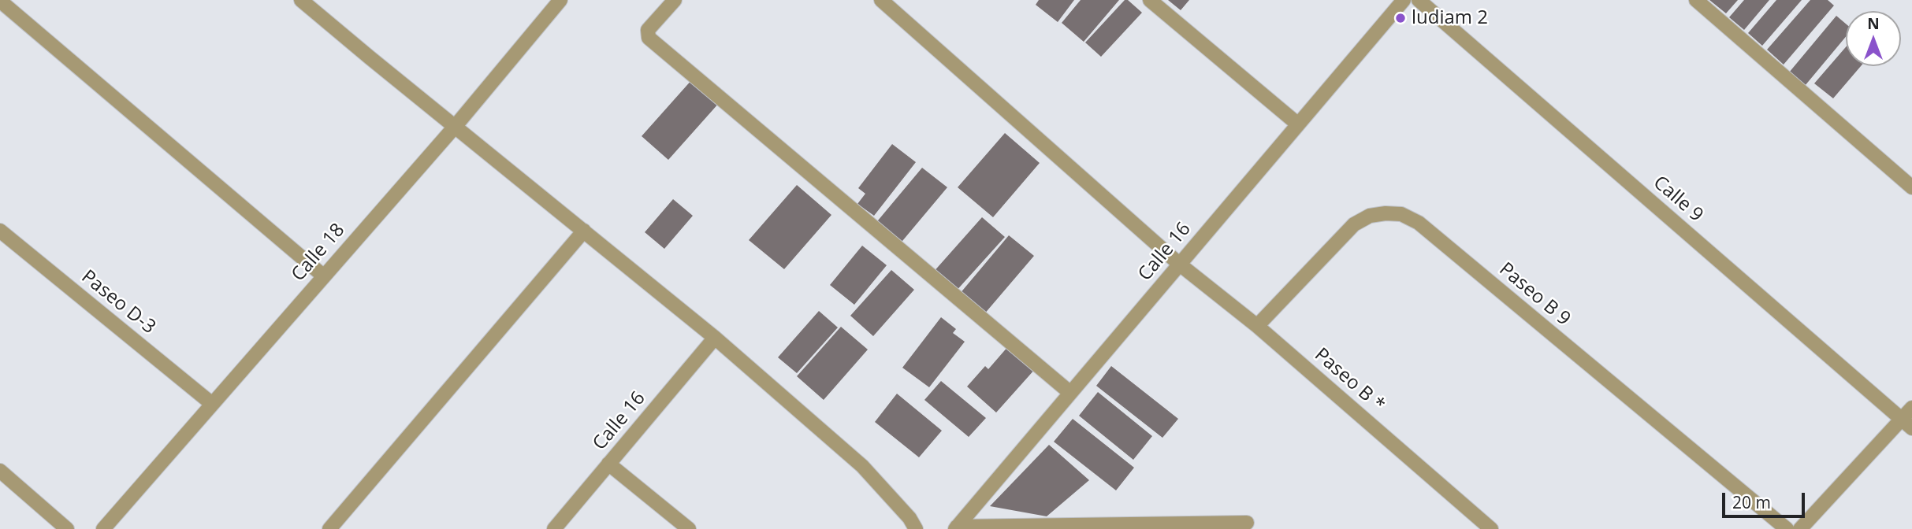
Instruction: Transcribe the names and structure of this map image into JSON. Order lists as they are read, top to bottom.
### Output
{
  "streets": {
    "street": [
      "Calle 9",
      "Calle 16",
      "Calle 18",
      "Paseo B 9",
      "Paseo D-3",
      "Paseo B *"
    ]
  },
  "crossings": [
    ["Calle 16", "Paseo B *"],
    ["Calle 18", "Paseo D-3"],
    ["Paseo B 9", "Paseo B *"]
  ],
  "places": ["ludiam 2"],
  "scale_bar": "20 m",
  "north": "top"
}
